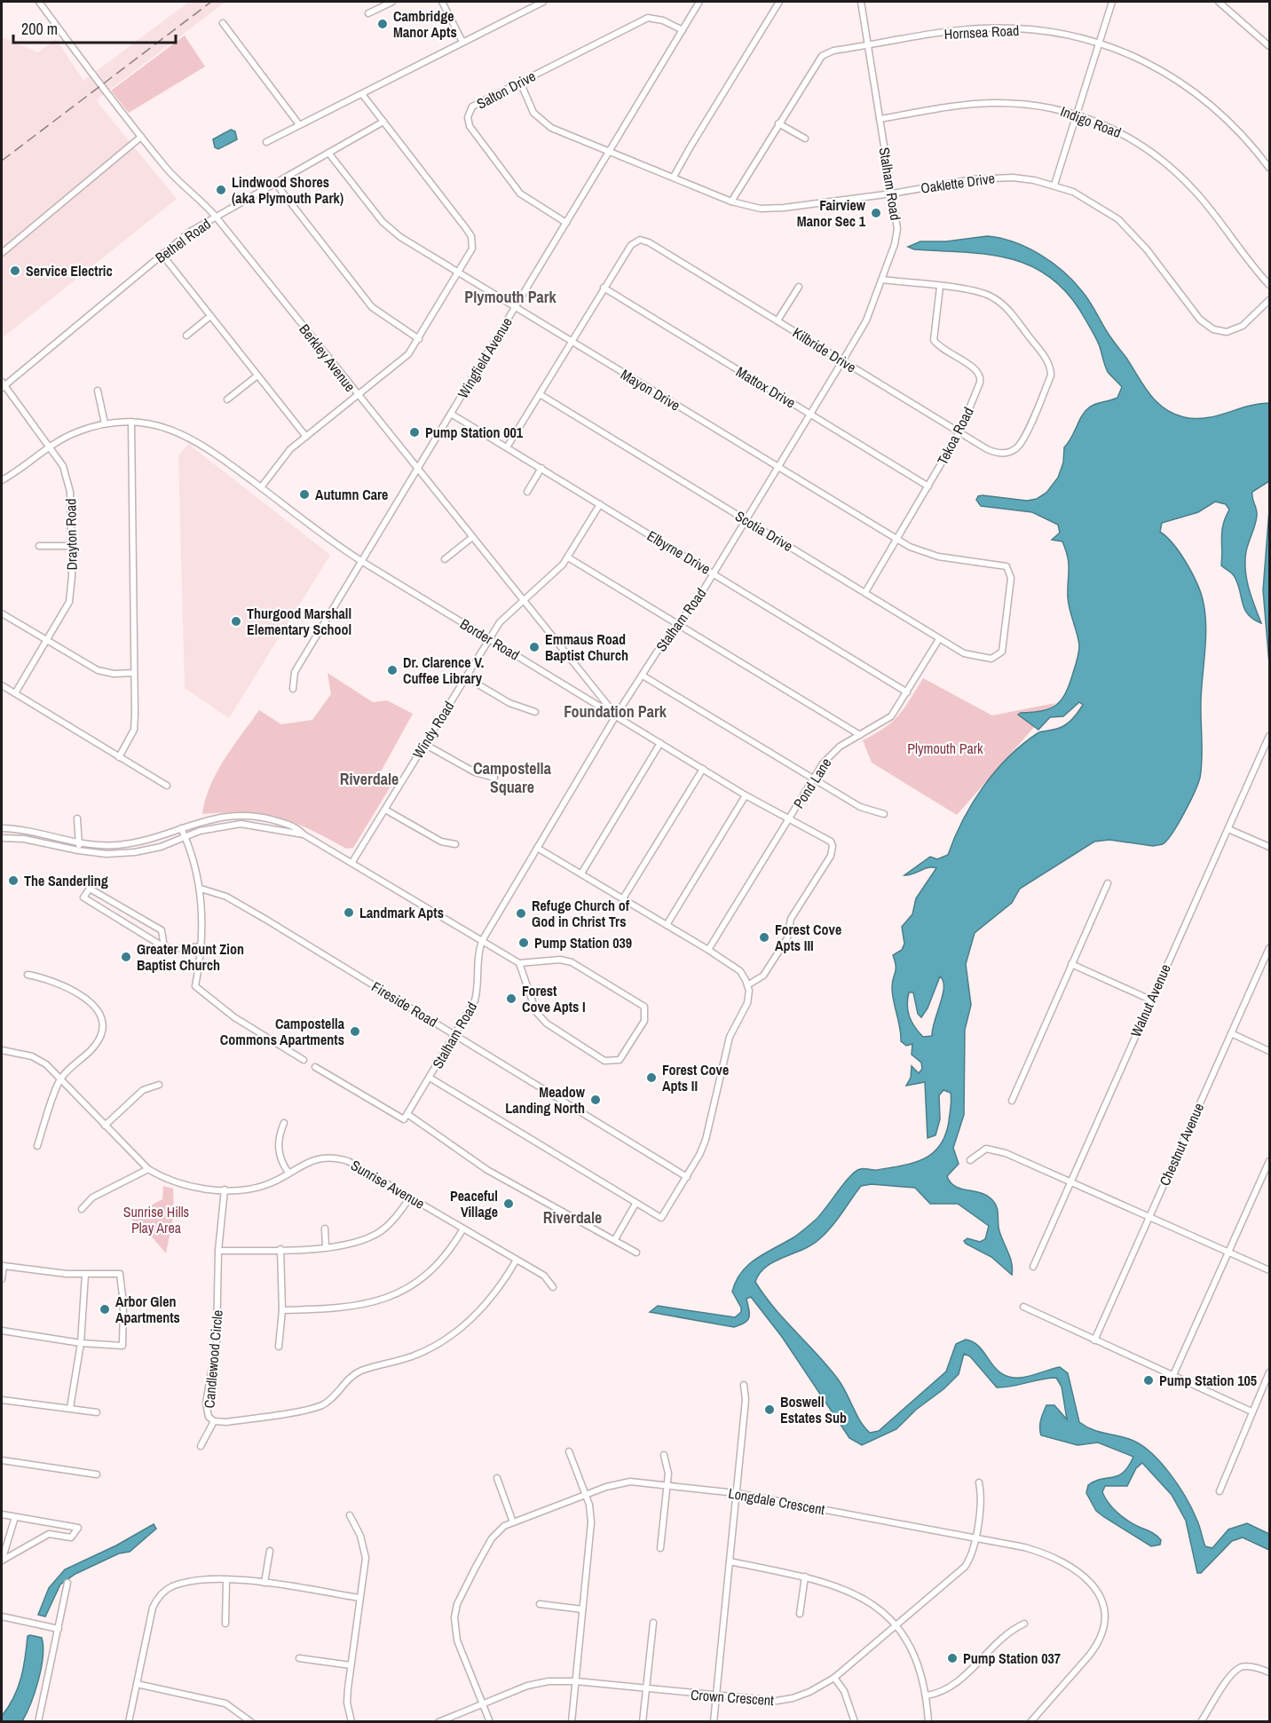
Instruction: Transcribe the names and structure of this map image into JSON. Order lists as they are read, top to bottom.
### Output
{
  "streets": {
    "street": [
      "Hornsea Road",
      "Salton Drive",
      "Indigo Road",
      "Oaklette Drive",
      "Stalham Road",
      "Bethel Road",
      "Kilbride Drive",
      "Berkley Avenue",
      "Wingfield Avenue",
      "Mattox Drive",
      "Mayon Drive",
      "Tekoa Road",
      "Scotia Drive",
      "Drayton Road",
      "Elbyrne Drive",
      "Border Road",
      "Windy Road",
      "Pond Lane",
      "Walnut Avenue",
      "Fireside Road",
      "Chestnut Avenue",
      "Sunrise Avenue",
      "Candlewood Circle",
      "Longdale Crescent",
      "Crown Crescent"
    ]
  },
  "crossings": [
    ["Hornsea Road", "Oaklette Drive"],
    ["Hornsea Road", "Stalham Road"],
    ["Salton Drive", "Oaklette Drive"],
    ["Salton Drive", "Wingfield Avenue"],
    ["Indigo Road", "Stalham Road"],
    ["Oaklette Drive", "Stalham Road"],
    ["Oaklette Drive", "Wingfield Avenue"],
    ["Stalham Road", "Kilbride Drive"],
    ["Stalham Road", "Berkley Avenue"],
    ["Stalham Road", "Mattox Drive"],
    ["Stalham Road", "Mayon Drive"],
    ["Stalham Road", "Scotia Drive"],
    ["Stalham Road", "Elbyrne Drive"],
    ["Stalham Road", "Border Road"],
    ["Stalham Road", "Fireside Road"],
    ["Bethel Road", "Berkley Avenue"],
    ["Bethel Road", "Mayon Drive"],
    ["Bethel Road", "Drayton Road"],
    ["Kilbride Drive", "Mattox Drive"],
    ["Kilbride Drive", "Tekoa Road"],
    ["Berkley Avenue", "Wingfield Avenue"],
    ["Berkley Avenue", "Border Road"],
    ["Berkley Avenue", "Windy Road"],
    ["Wingfield Avenue", "Mayon Drive"],
    ["Wingfield Avenue", "Elbyrne Drive"],
    ["Wingfield Avenue", "Border Road"],
    ["Mattox Drive", "Tekoa Road"],
    ["Mayon Drive", "Tekoa Road"],
    ["Mayon Drive", "Scotia Drive"],
    ["Tekoa Road", "Scotia Drive"],
    ["Scotia Drive", "Pond Lane"],
    ["Drayton Road", "Border Road"],
    ["Elbyrne Drive", "Windy Road"],
    ["Elbyrne Drive", "Pond Lane"],
    ["Border Road", "Windy Road"],
    ["Border Road", "Pond Lane"],
    ["Sunrise Avenue", "Candlewood Circle"],
    ["Longdale Crescent", "Crown Crescent"]
  ],
  "districts": [
    "Plymouth Park",
    "Foundation Park",
    "Campostella Square",
    "Riverdale",
    "Riverdale"
  ],
  "parks": ["Plymouth Park", "Sunrise Hills Play Area"],
  "places": [
    "Cambridge Manor Apts",
    "Lindwood Shores (aka Plymouth Park)",
    "Fairview Manor Sec 1",
    "Service Electric",
    "Pump Station 001",
    "Autumn Care",
    "Thurgood Marshall Elementary School",
    "Emmaus Road Baptist Church",
    "Dr. Clarence V. Cuffee Library",
    "The Sanderling",
    "Landmark Apts",
    "Refuge Church of God in Christ Trs",
    "Forest Cove Apts III",
    "Pump Station 039",
    "Greater Mount Zion Baptist Church",
    "Forest Cove Apts I",
    "Campostella Commons Apartments",
    "Forest Cove Apts II",
    "Meadow Landing North",
    "Peaceful Village",
    "Arbor Glen Apartments",
    "Pump Station 105",
    "Boswell Estates Sub",
    "Pump Station 037"
  ],
  "scale_bar": "200 m"
}
